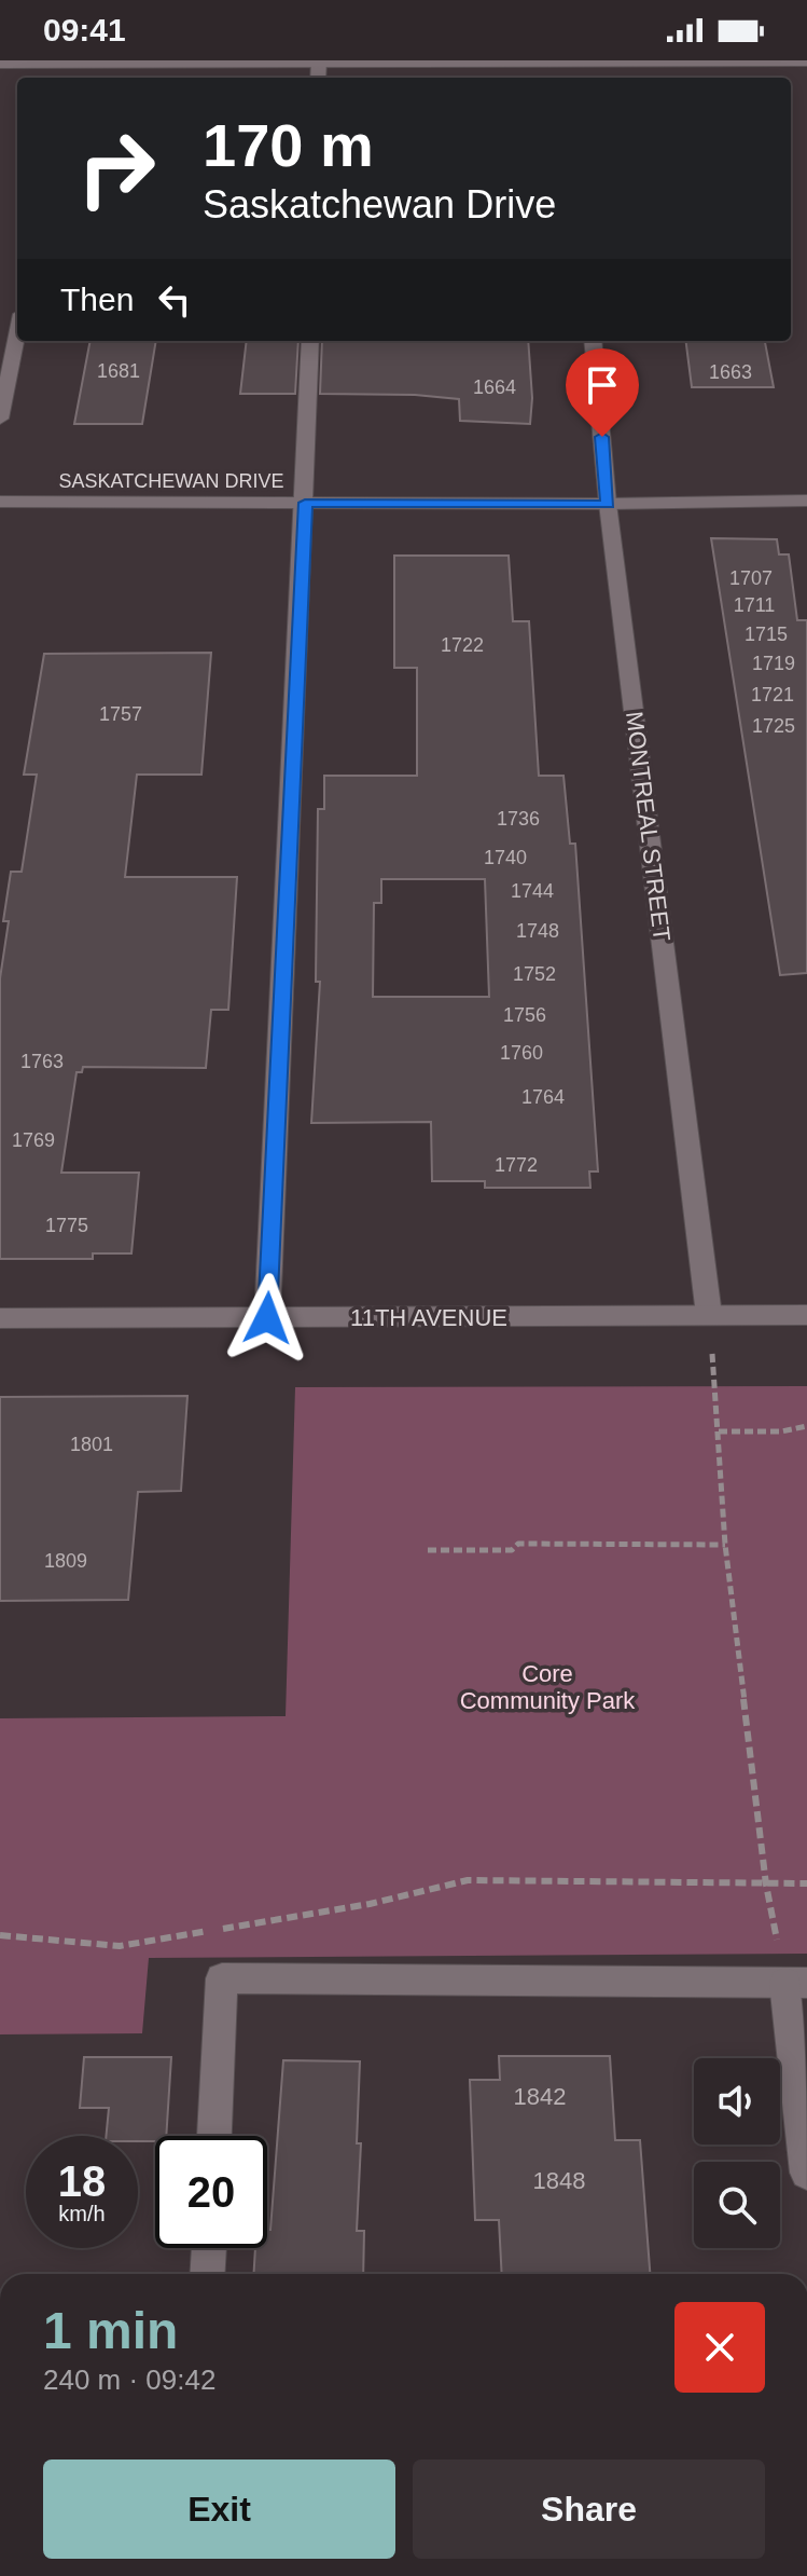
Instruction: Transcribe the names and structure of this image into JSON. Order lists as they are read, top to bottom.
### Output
{
  "streets": {
    "street": ["SASKATCHEWAN DRIVE", "MONTREAL STREET", "11TH AVENUE"]
  },
  "crossings": [
    ["SASKATCHEWAN DRIVE", "MONTREAL STREET"],
    ["MONTREAL STREET", "11TH AVENUE"]
  ],
  "parks": ["Core Community Park"],
  "house_numbers": [
    "1681",
    "1663",
    "1664",
    "1707",
    "1711",
    "1715",
    "1722",
    "1719",
    "1721",
    "1757",
    "1725",
    "1736",
    "1740",
    "1744",
    "1748",
    "1752",
    "1756",
    "1760",
    "1763",
    "1764",
    "1769",
    "1772",
    "1775",
    "1801",
    "1809",
    "1842",
    "1848"
  ],
  "page": {
    "status": "09:41",
    "turn": ["170 m", "Saskatchewan Drive"],
    "then": "Then",
    "speed": "18 km/h",
    "limit": "20",
    "heading": ["1 min", "240 m · 09:42"],
    "buttons": ["Exit", "Share"]
  }
}
